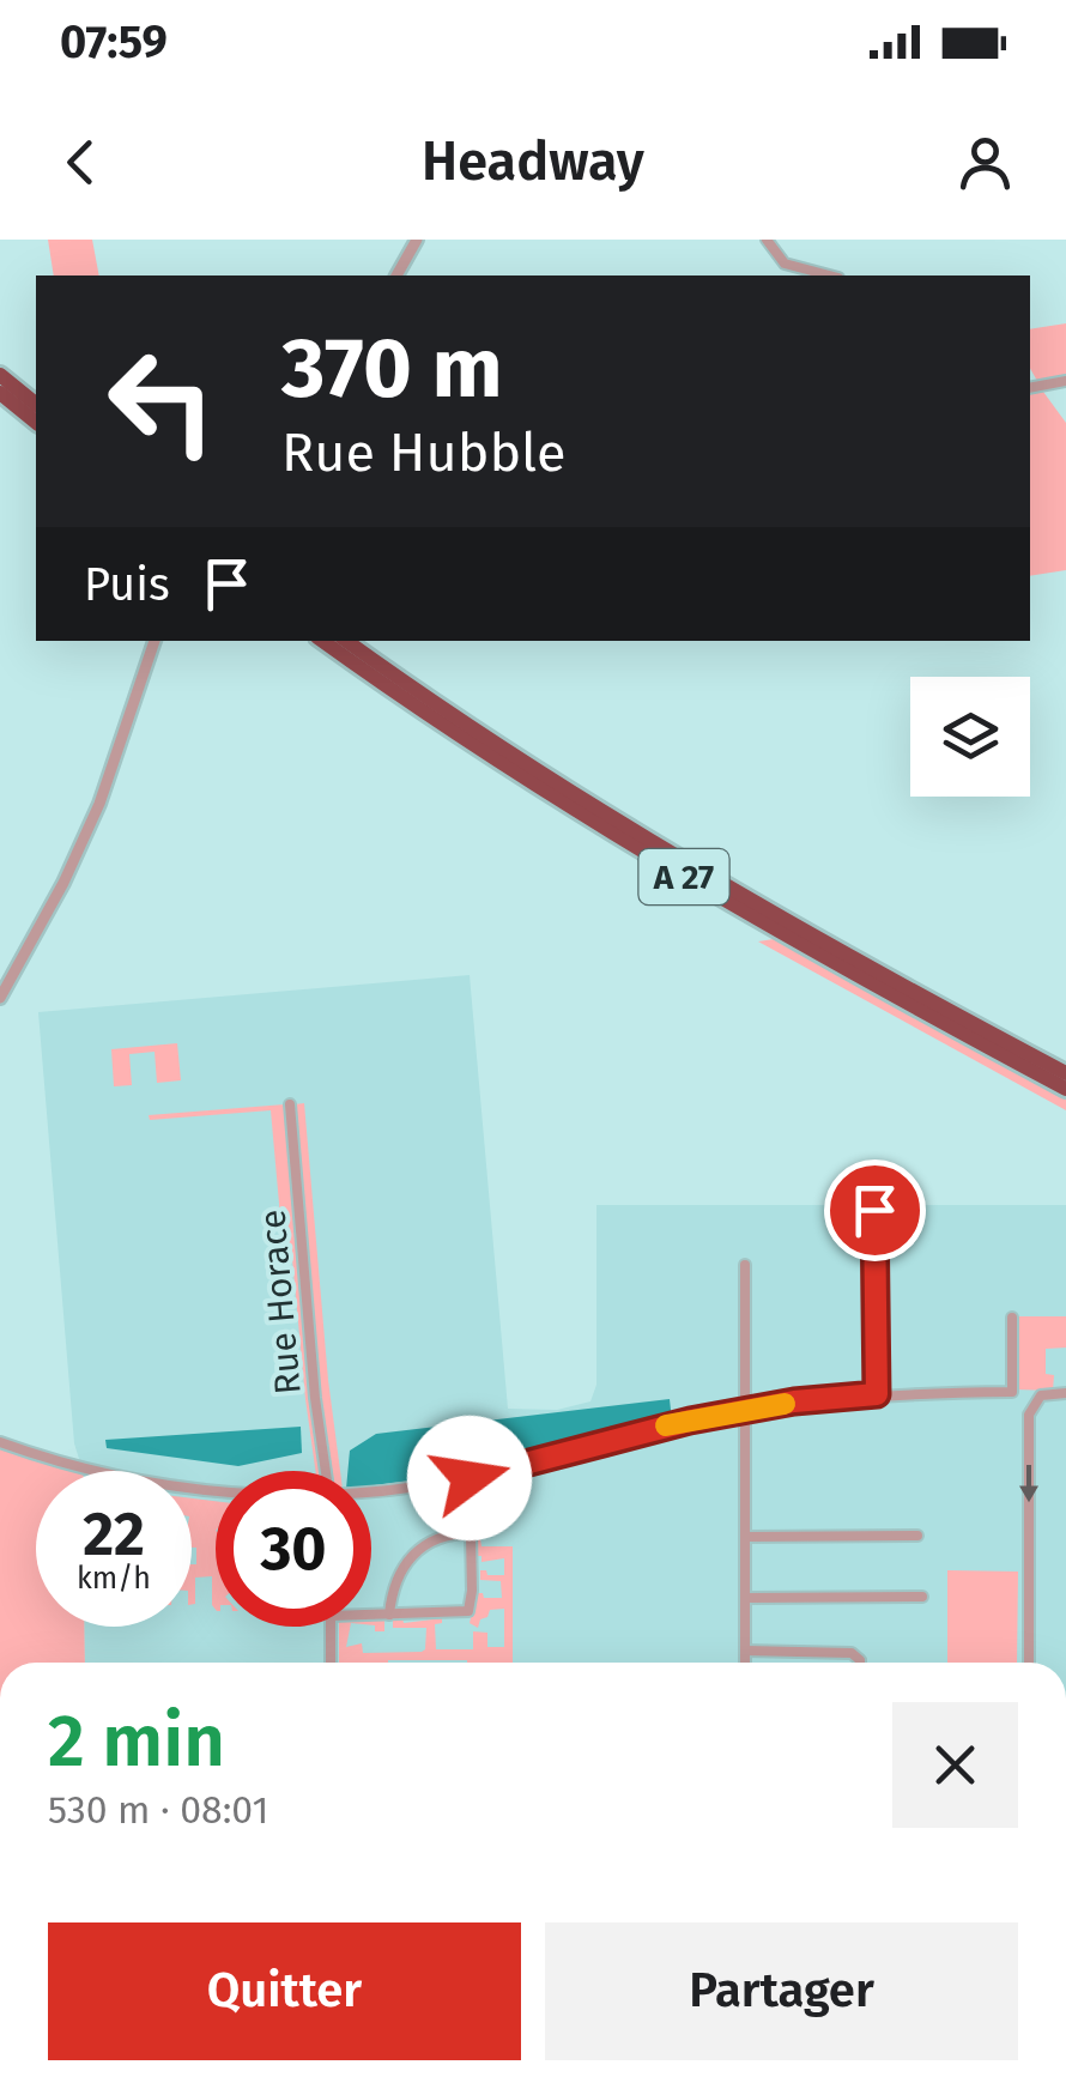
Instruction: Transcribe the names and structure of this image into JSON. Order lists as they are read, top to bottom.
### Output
{
  "streets": {
    "highway": ["A 27"],
    "street": ["Rue Horace"]
  },
  "page": {
    "status": "07:59",
    "header": "Headway",
    "turn": ["370 m", "Rue Hubble"],
    "then": "Puis",
    "speed": "22 km/h",
    "limit": "30",
    "heading": ["2 min", "530 m · 08:01"],
    "buttons": ["Quitter", "Partager"]
  }
}
